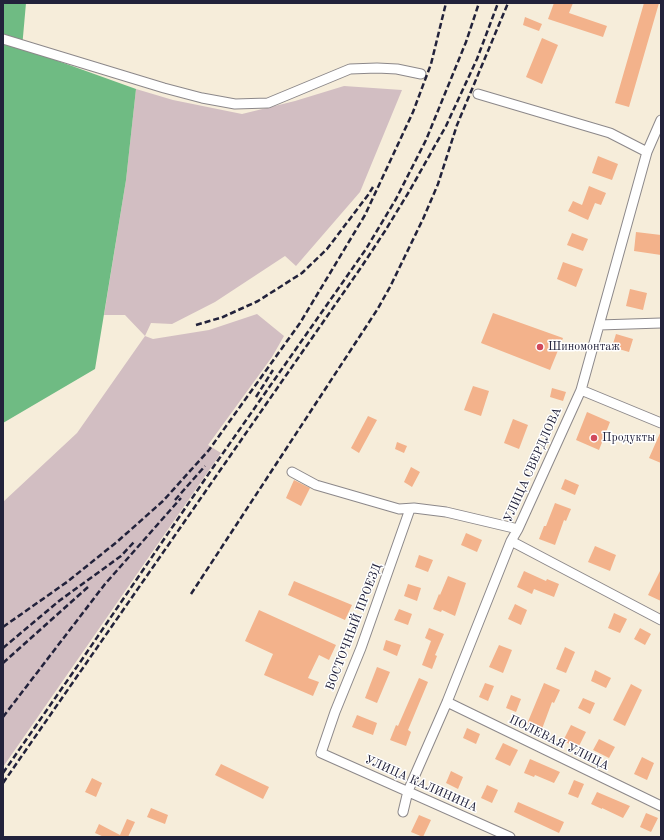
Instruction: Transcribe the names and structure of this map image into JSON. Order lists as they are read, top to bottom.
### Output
{
  "streets": {
    "street": [
      "УЛИЦА СВЕРДЛОВА",
      "ВОСТОЧНЫЙ ПРОЕЗД",
      "ПОЛЕВАЯ УЛИЦА",
      "УЛИЦА КАЛИНИНА"
    ]
  },
  "crossings": [
    ["УЛИЦА СВЕРДЛОВА", "ПОЛЕВАЯ УЛИЦА"],
    ["УЛИЦА СВЕРДЛОВА", "УЛИЦА КАЛИНИНА"],
    ["ВОСТОЧНЫЙ ПРОЕЗД", "УЛИЦА КАЛИНИНА"]
  ],
  "places": ["Шиномонтаж", "Продукты"]
}
